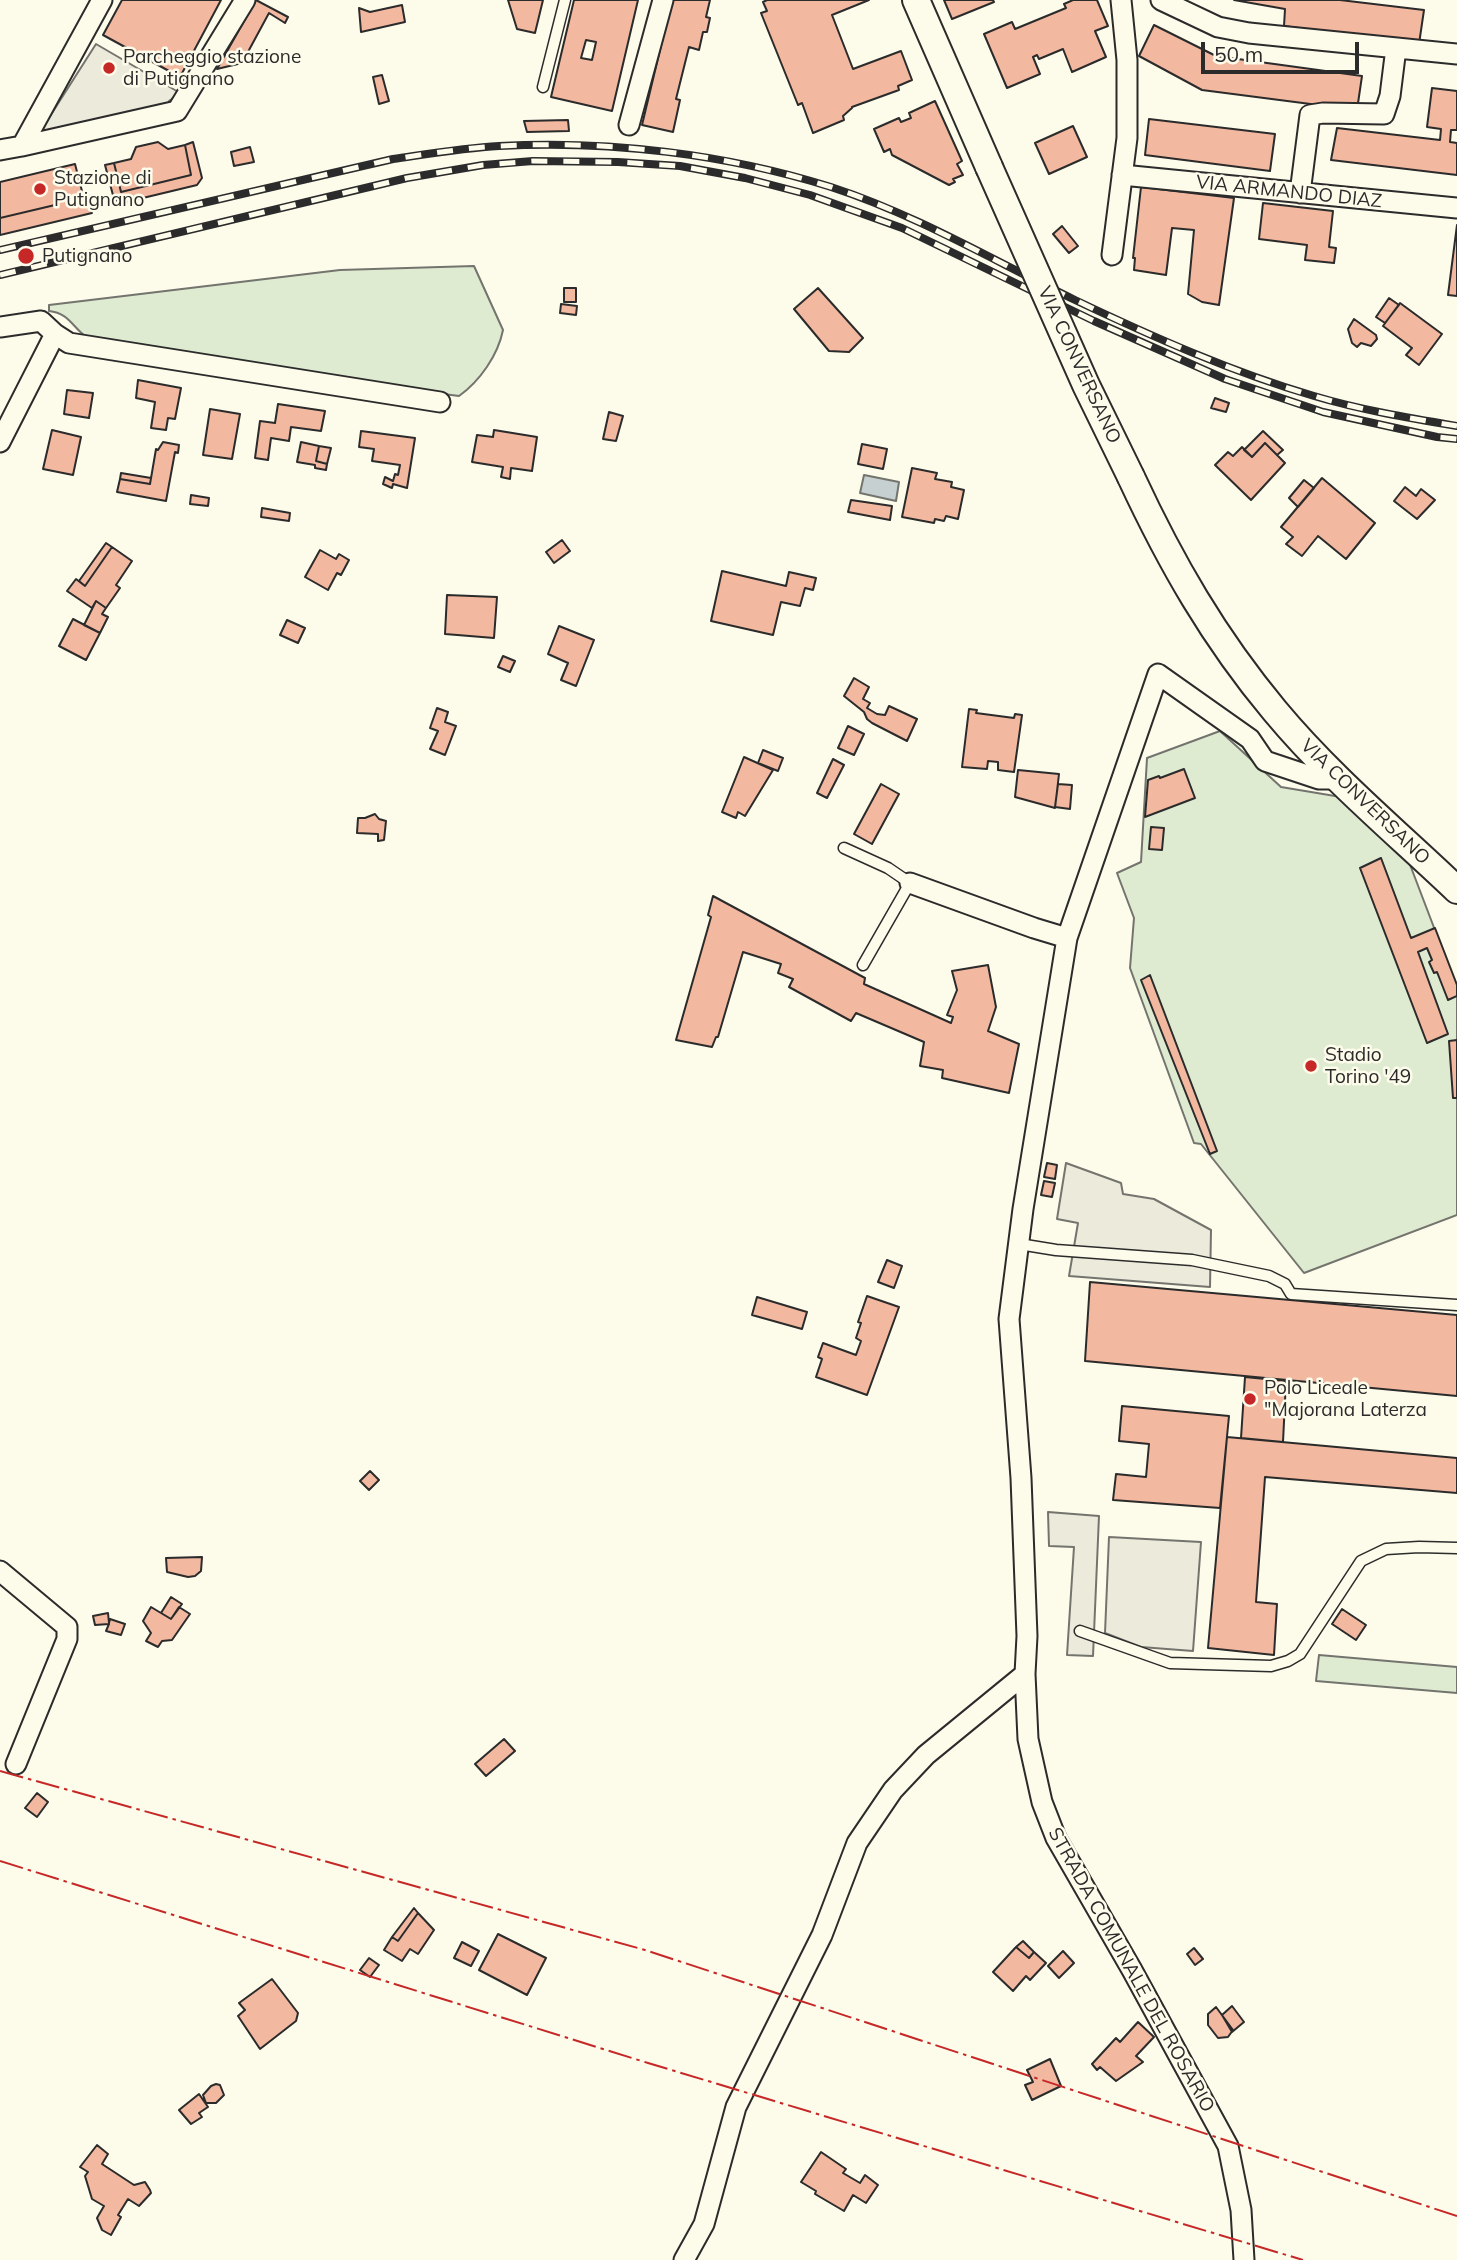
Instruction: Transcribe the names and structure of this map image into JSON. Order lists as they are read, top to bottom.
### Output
{
  "streets": {
    "main road": ["VIA CONVERSANO"],
    "street": ["VIA ARMANDO DIAZ", "STRADA COMUNALE DEL ROSARIO"]
  },
  "crossings": [
    ["VIA CONVERSANO", "STRADA COMUNALE DEL ROSARIO"]
  ],
  "places": [
    "Parcheggio stazione di Putignano",
    "Stazione di Putignano",
    "Putignano",
    "Stadio Torino '49",
    "Polo Liceale \"Majorana Laterza"
  ],
  "scale_bar": "50 m"
}
